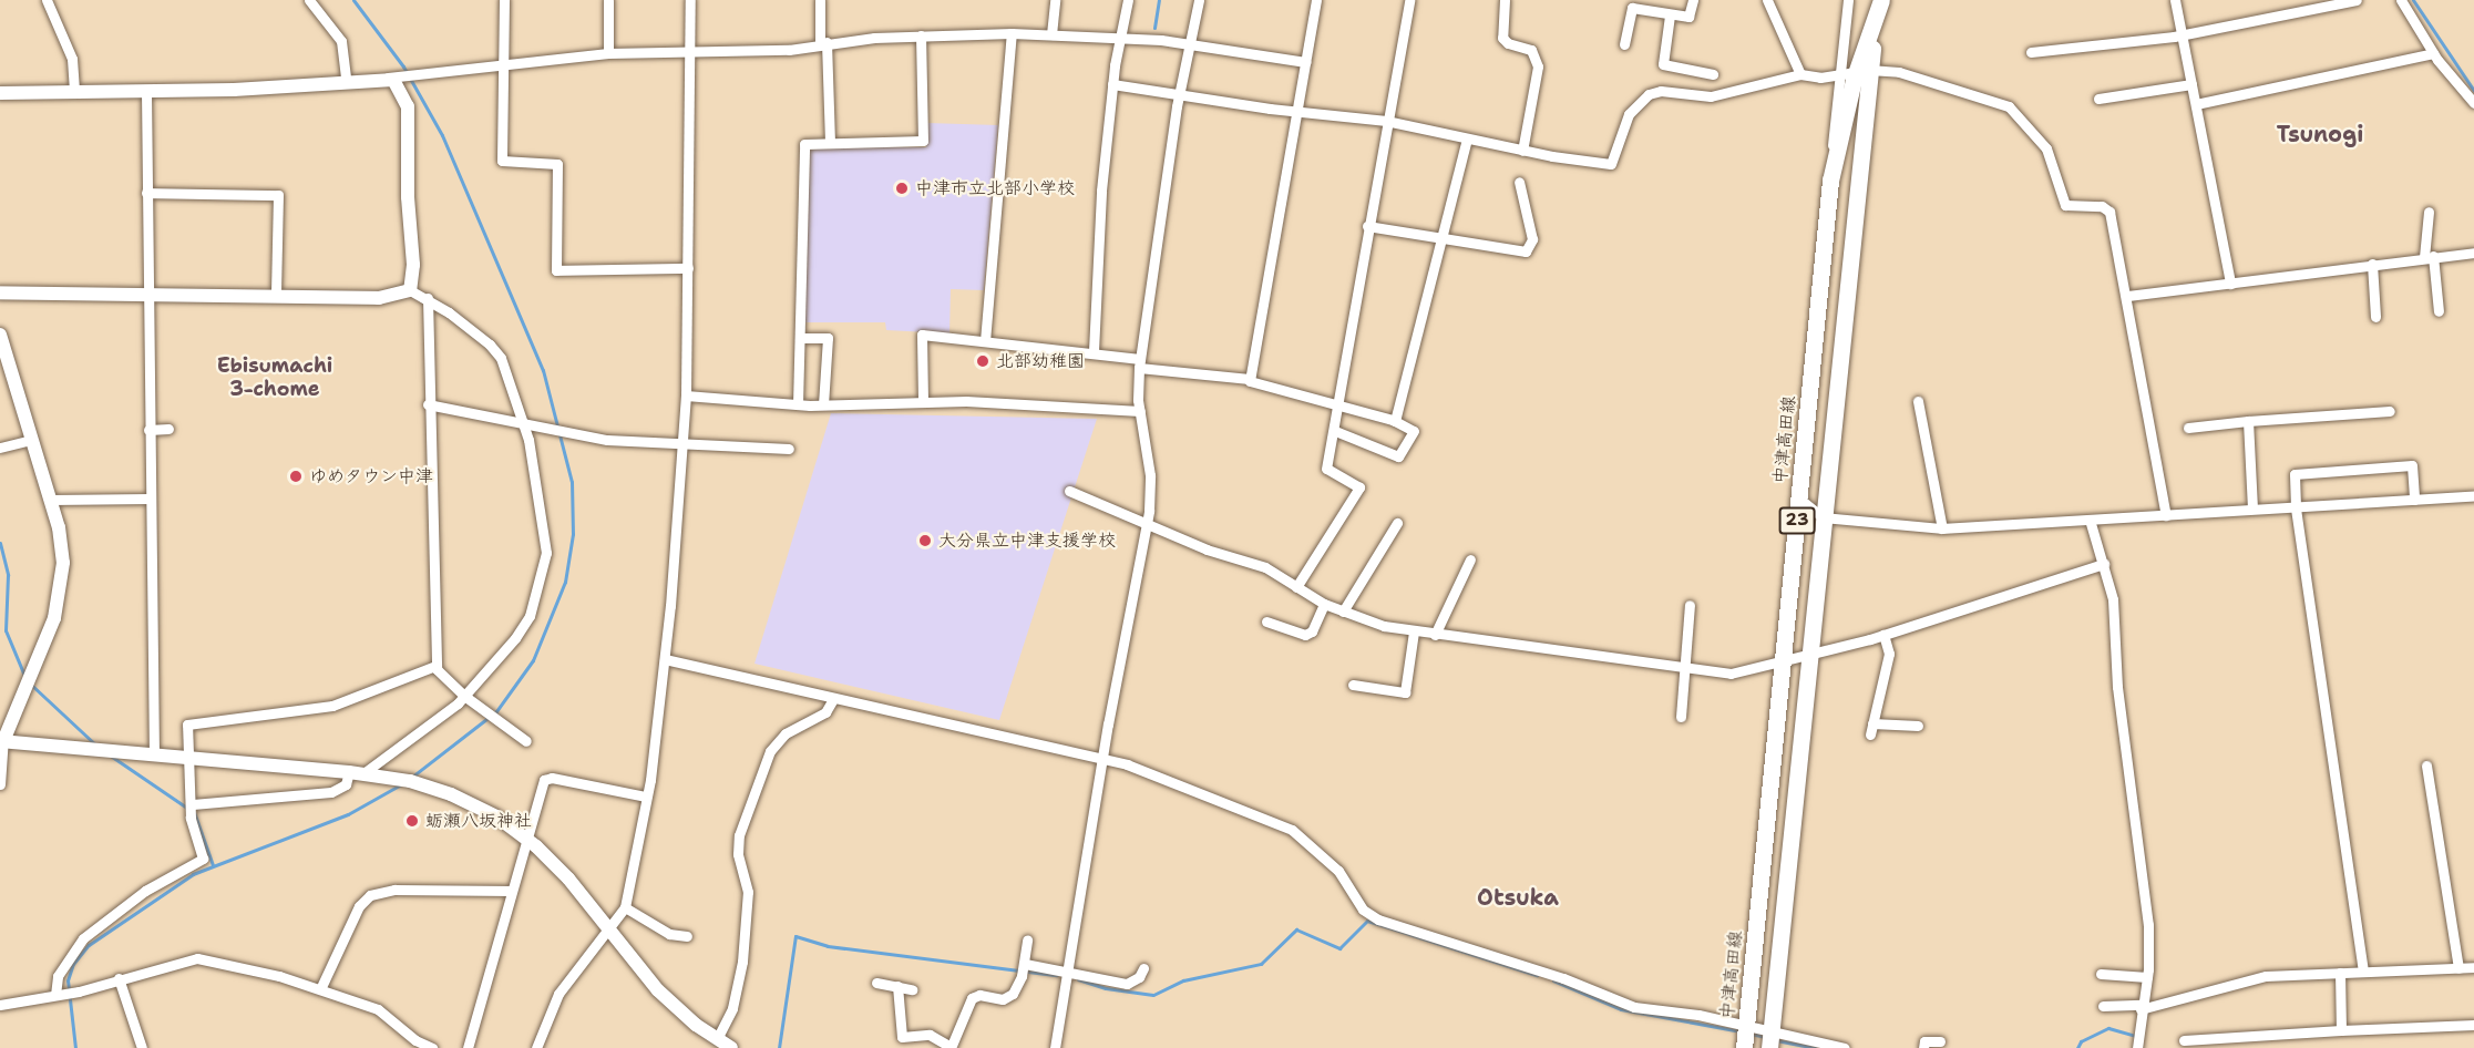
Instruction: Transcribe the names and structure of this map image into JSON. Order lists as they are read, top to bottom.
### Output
{
  "streets": {
    "main road": ["中津高田線", "23"]
  },
  "districts": ["Tsunogi", "Ebisumachi 3-chome", "Otsuka"],
  "places": [
    "中津市立北部小学校",
    "北部幼稚園",
    "ゆめタウン中津",
    "大分県立中津支援学校",
    "蛎瀬八坂神社"
  ]
}
